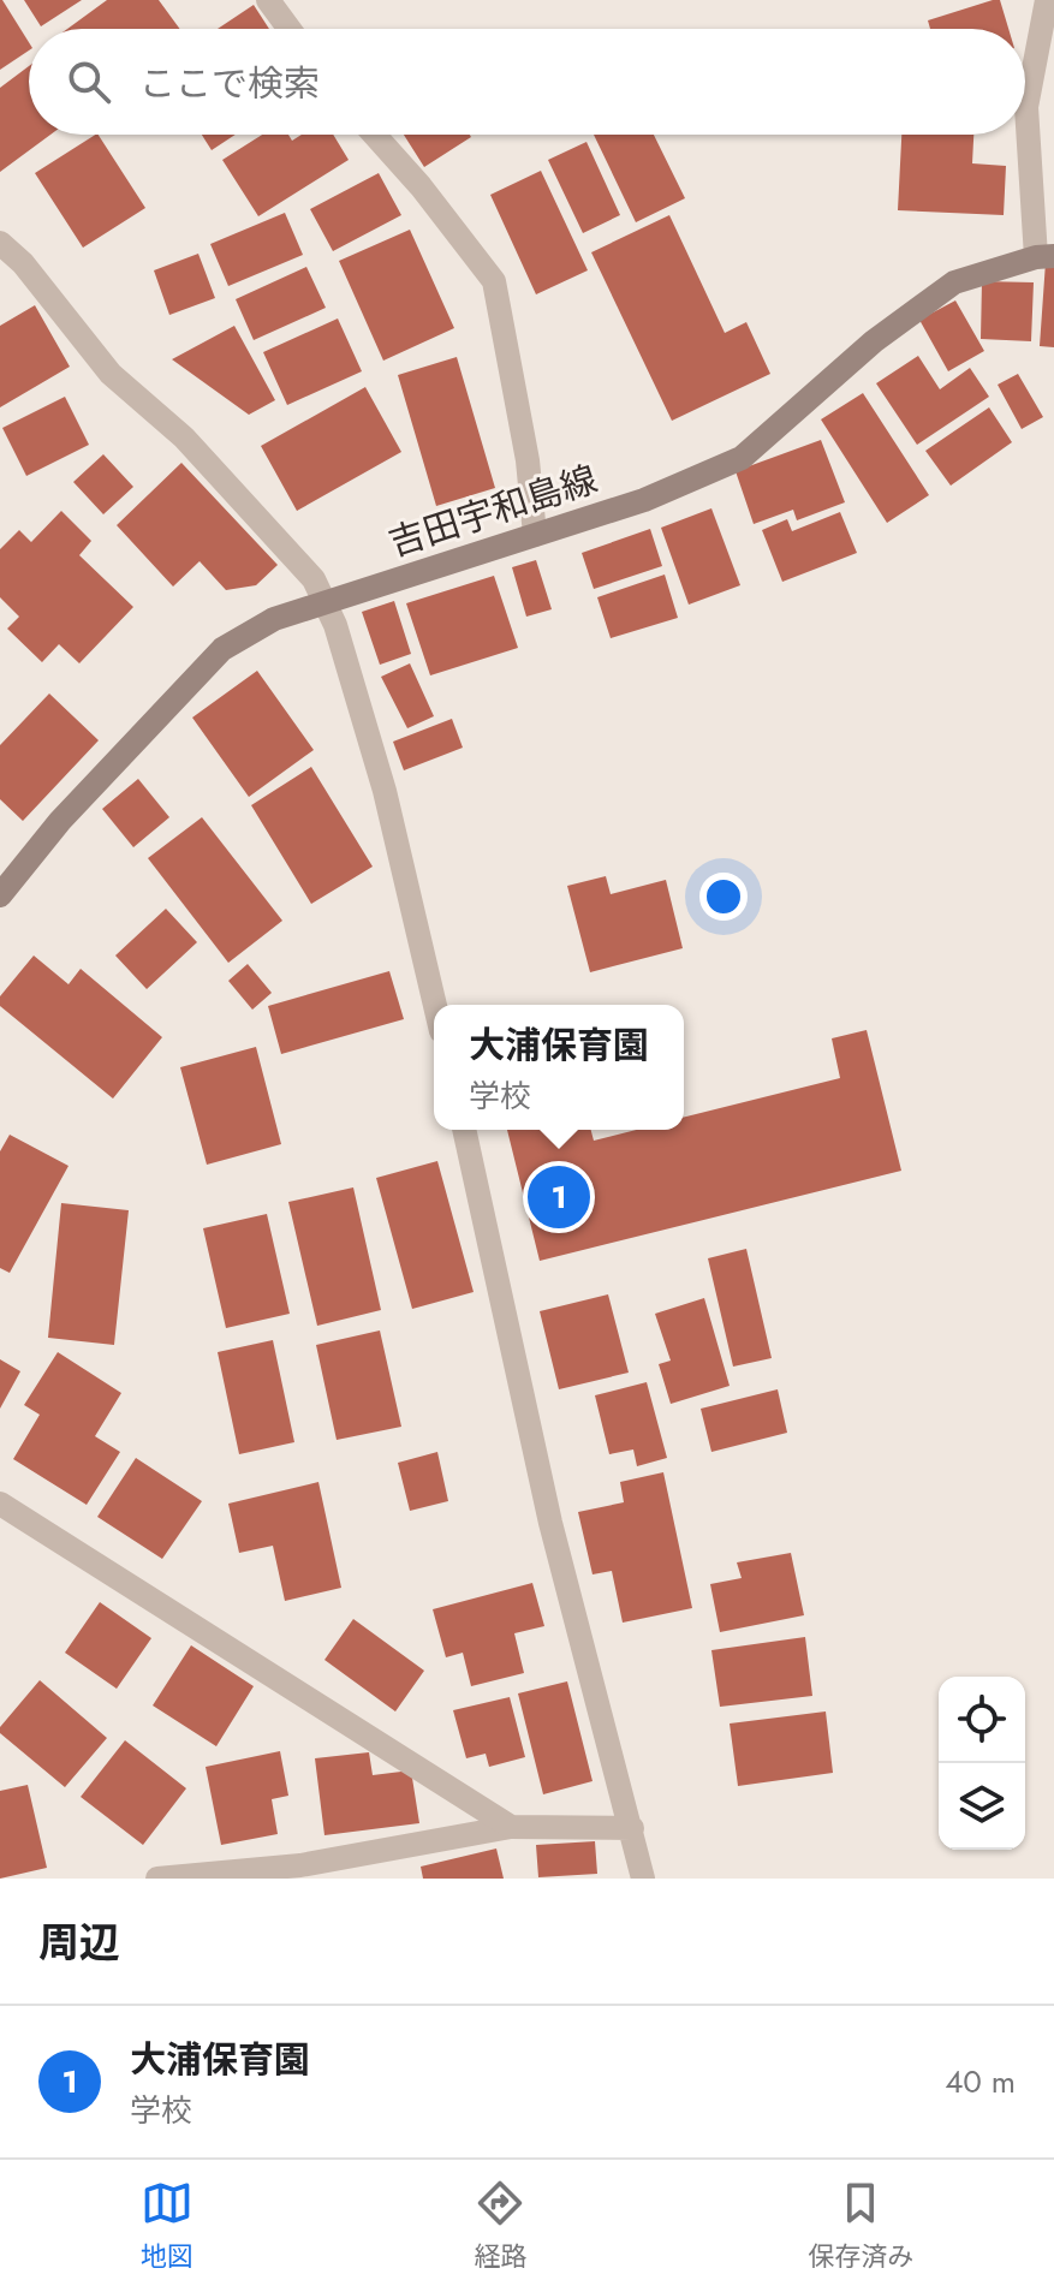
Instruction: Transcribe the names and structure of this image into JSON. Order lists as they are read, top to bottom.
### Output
{
  "streets": {
    "main road": ["吉田宇和島線"]
  },
  "page": {
    "search": "ここで検索",
    "popup": ["大浦保育園", "学校"],
    "pins": "1",
    "heading": "周辺",
    "list": [
      {
        "mark": "1",
        "name": "大浦保育園",
        "note": "学校",
        "value": "40 m"
      }
    ],
    "nav": ["地図", "経路", "保存済み"]
  }
}
